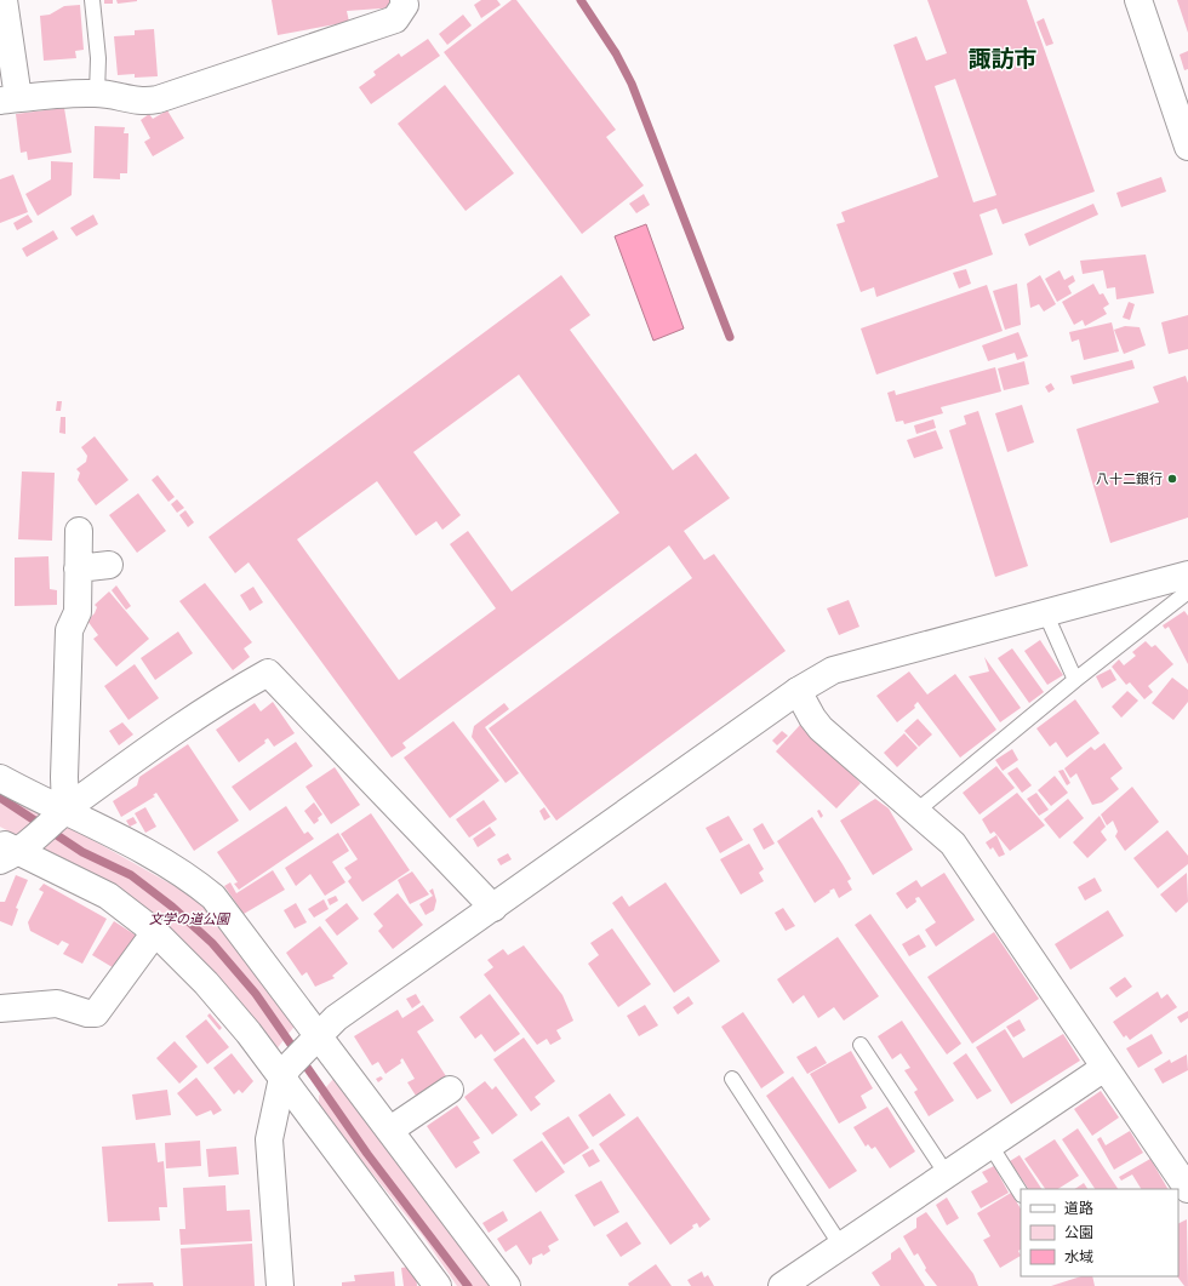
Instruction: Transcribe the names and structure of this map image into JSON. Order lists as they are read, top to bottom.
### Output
{
  "districts": ["諏訪市"],
  "parks": ["文学の道公園"],
  "places": ["八十二銀行"],
  "legend": ["道路", "公園", "水域"]
}
